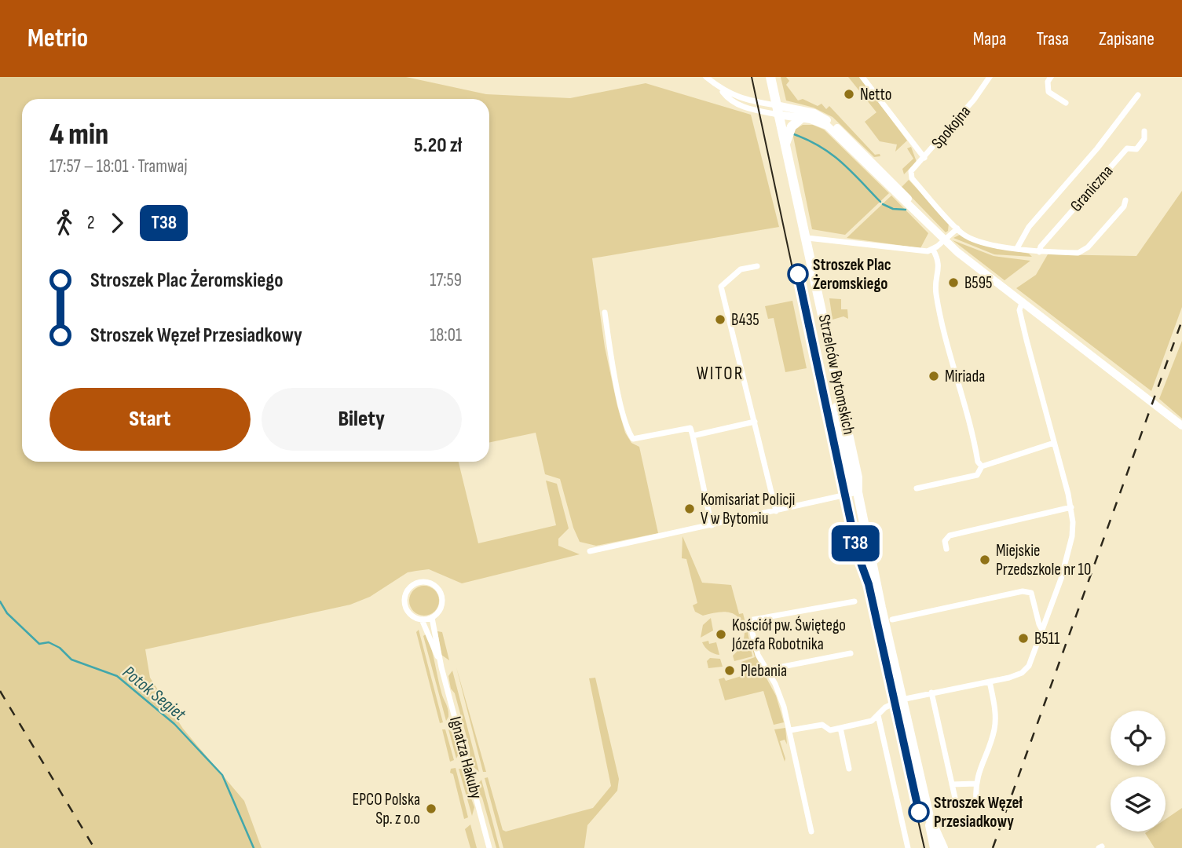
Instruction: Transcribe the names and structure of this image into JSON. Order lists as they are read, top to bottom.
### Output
{
  "streets": {
    "highway": ["Strzelców Bytomskich"],
    "street": ["Spokojna", "Graniczna", "Ignatza Hakuby"]
  },
  "crossings": [
    ["Spokojna", "Graniczna"]
  ],
  "districts": ["WITOR"],
  "water": ["Potok Segiet"],
  "places": [
    "Netto",
    "Stroszek Plac Żeromskiego",
    "B595",
    "B435",
    "Miriada",
    "Komisariat Policji V w Bytomiu",
    "Miejskie Przedszkole nr 10",
    "Kościół pw. Świętego Józefa Robotnika",
    "B511",
    "Plebania",
    "EPCO Polska Sp. z o.o",
    "Stroszek Węzeł Przesiadkowy"
  ],
  "lines": ["tram line T38"],
  "page": {
    "header": "Metrio",
    "nav": ["Mapa", "Trasa", "Zapisane"],
    "on_map": "T38",
    "heading": ["4 min", "17:57 – 18:01 · Tramwaj", "5.20 zł"],
    "legs": ["2", "T38"],
    "list": [
      {
        "name": "Stroszek Plac Żeromskiego",
        "value": "17:59"
      },
      {
        "name": "Stroszek Węzeł Przesiadkowy",
        "value": "18:01"
      }
    ],
    "buttons": ["Start", "Bilety"]
  }
}
